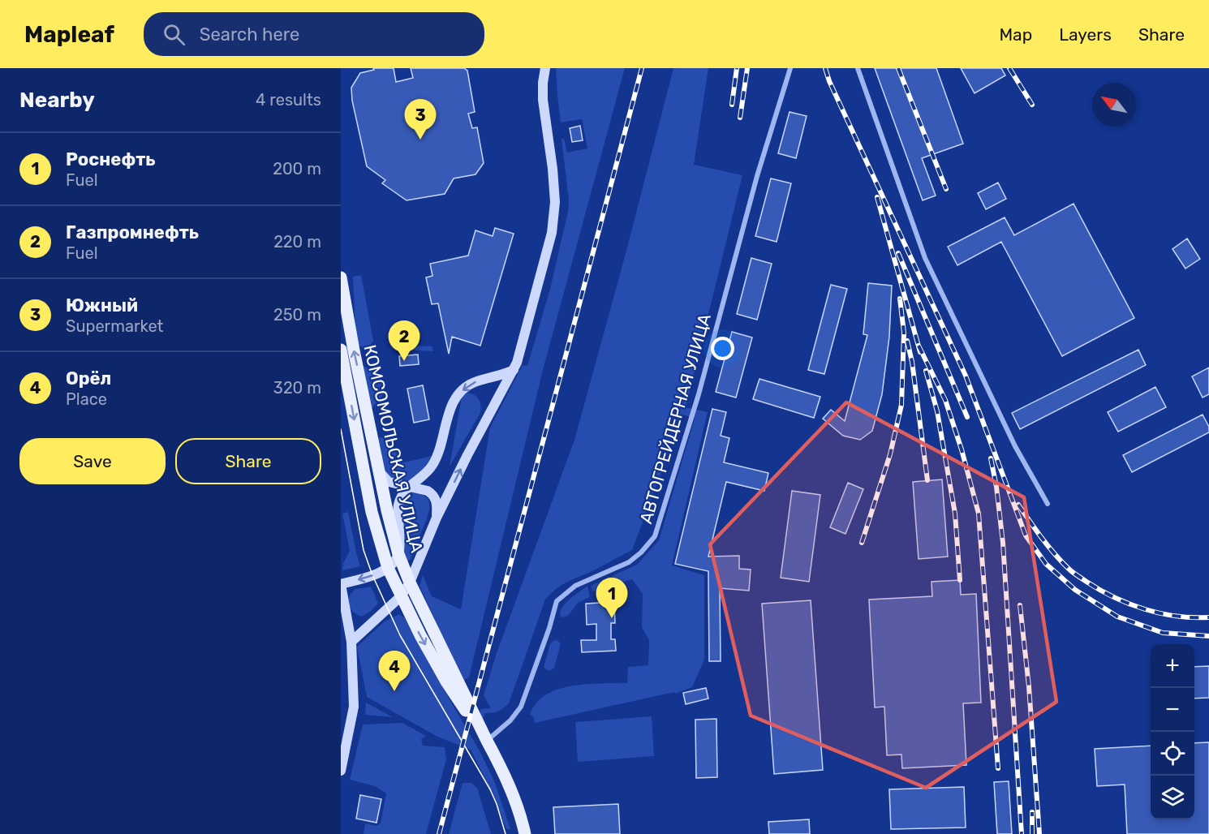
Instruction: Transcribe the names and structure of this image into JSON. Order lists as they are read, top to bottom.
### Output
{
  "streets": {
    "main road": ["КОМСОМОЛЬСКАЯ УЛИЦА"],
    "street": ["АВТОГРЕЙДЕРНАЯ УЛИЦА"]
  },
  "crossings": [
    ["АВТОГРЕЙДЕРНАЯ УЛИЦА", "КОМСОМОЛЬСКАЯ УЛИЦА"]
  ],
  "north": "top left",
  "page": {
    "header": "Mapleaf",
    "search": "Search here",
    "nav": ["Map", "Layers", "Share"],
    "heading": ["Nearby", "4 results"],
    "pins": [
      "3",
      "2",
      "1",
      "4"
    ],
    "list": [
      {
        "mark": "1",
        "name": "Роснефть",
        "note": "Fuel",
        "value": "200 m"
      },
      {
        "mark": "2",
        "name": "Газпромнефть",
        "note": "Fuel",
        "value": "220 m"
      },
      {
        "mark": "3",
        "name": "Южный",
        "note": "Supermarket",
        "value": "250 m"
      },
      {
        "mark": "4",
        "name": "Орёл",
        "note": "Place",
        "value": "320 m"
      }
    ],
    "buttons": ["Save", "Share"],
    "map_buttons": ["+", "−"]
  }
}
